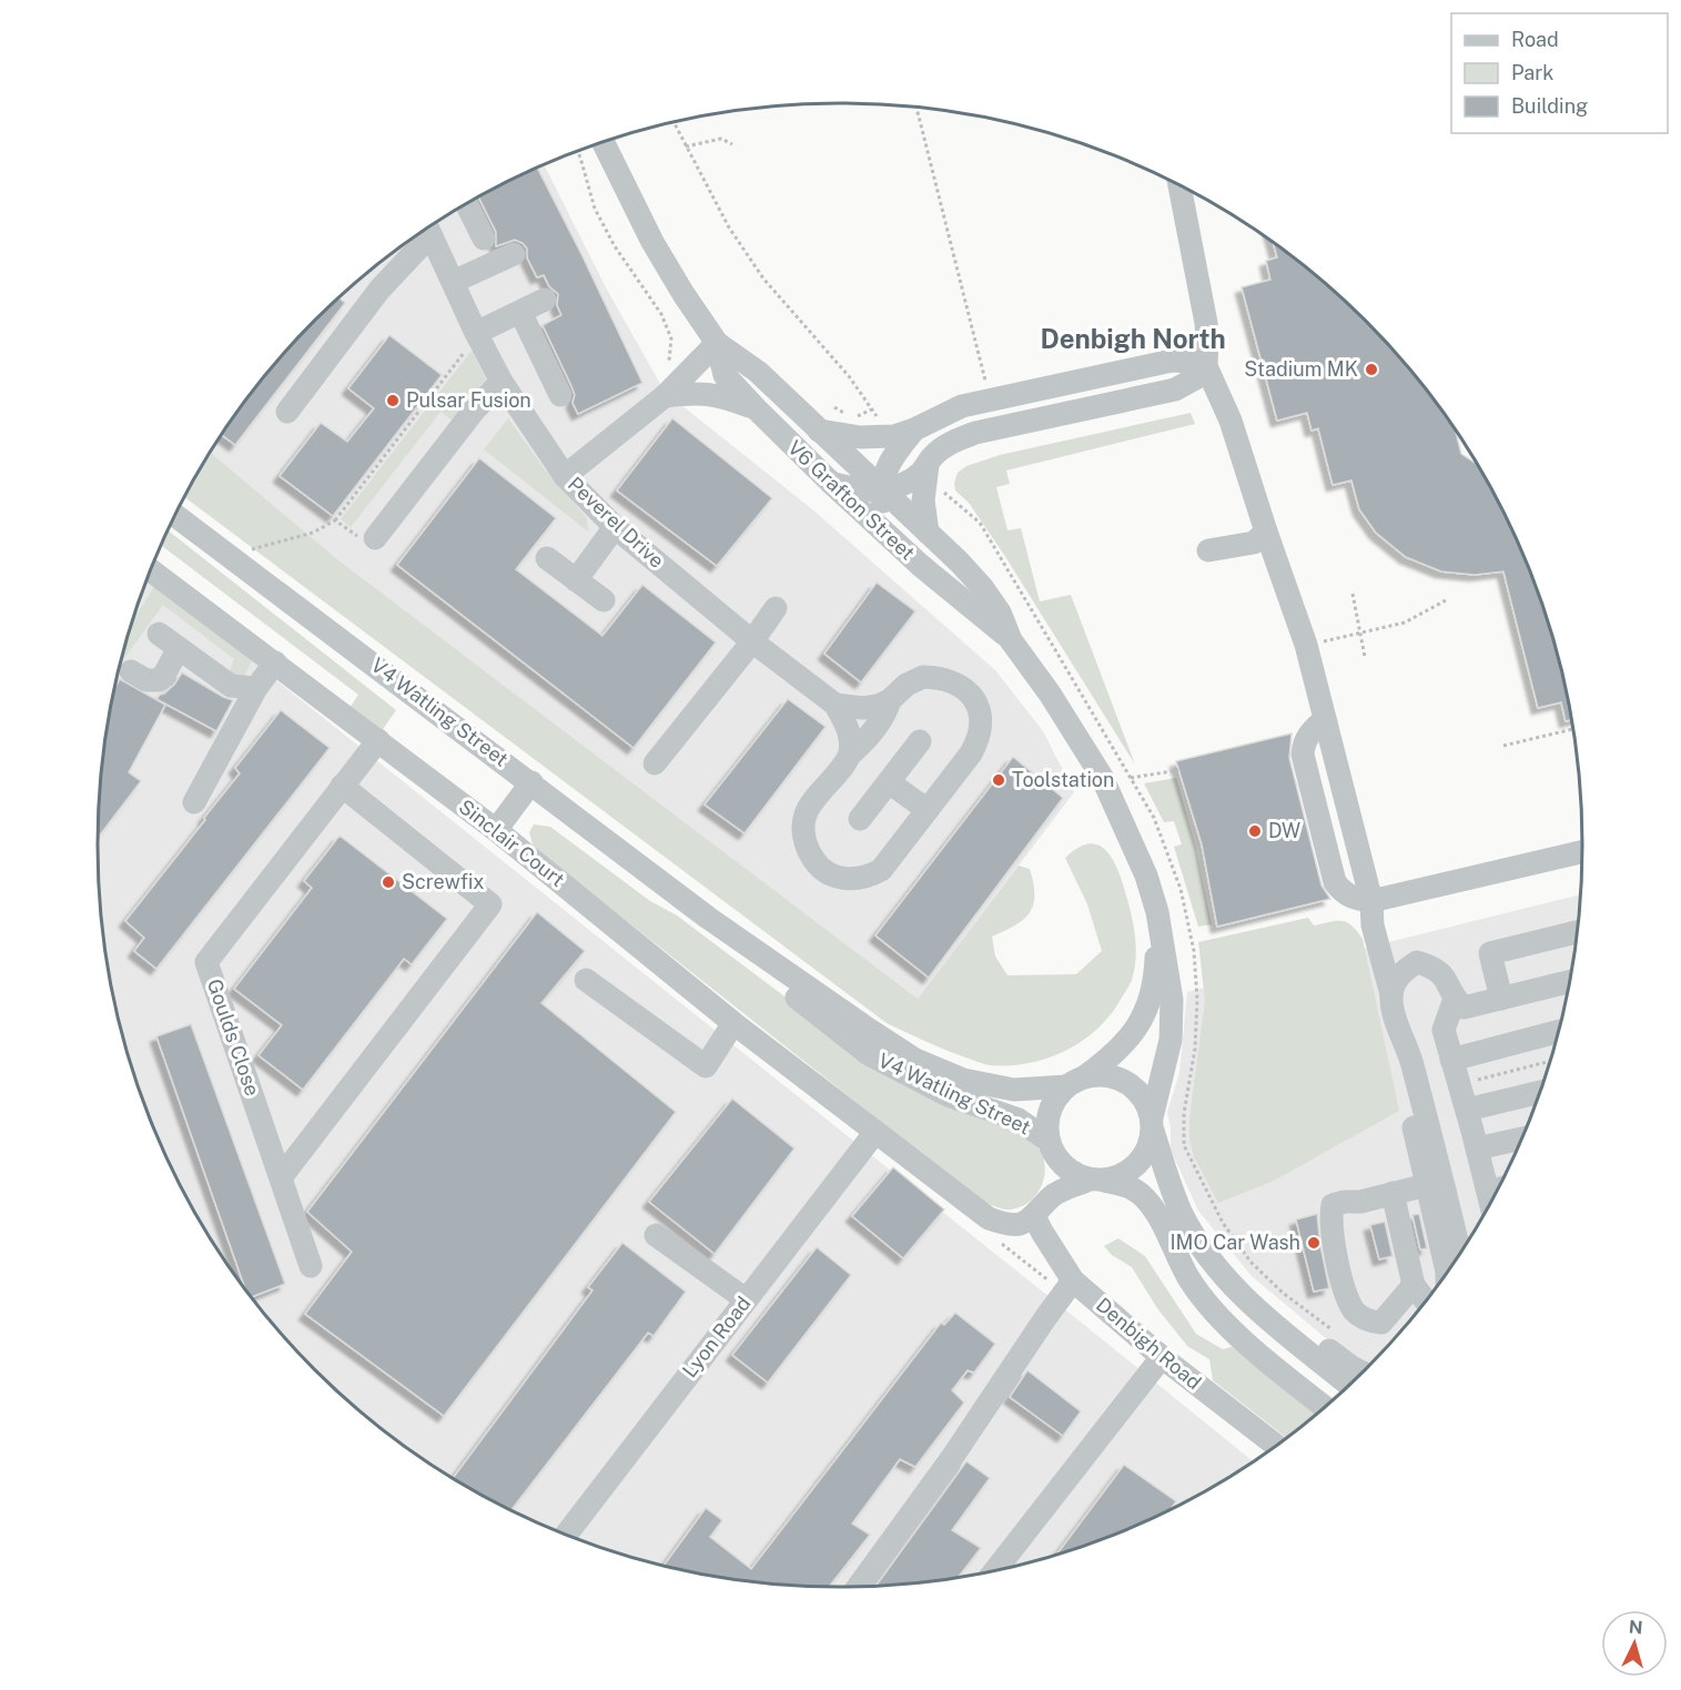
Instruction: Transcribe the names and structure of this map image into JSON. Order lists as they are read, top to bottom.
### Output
{
  "streets": {
    "street": [
      "V6 Grafton Street",
      "Peverel Drive",
      "V4 Watling Street",
      "Sinclair Court",
      "Goulds Close",
      "Lyon Road",
      "Denbigh Road"
    ]
  },
  "crossings": [
    ["V6 Grafton Street", "V4 Watling Street"],
    ["Sinclair Court", "Goulds Close"],
    ["Sinclair Court", "Lyon Road"]
  ],
  "districts": ["Denbigh North"],
  "places": [
    "Stadium MK",
    "Pulsar Fusion",
    "Toolstation",
    "DW",
    "Screwfix",
    "IMO Car Wash"
  ],
  "legend": ["Road", "Park", "Building"],
  "north": "top"
}
